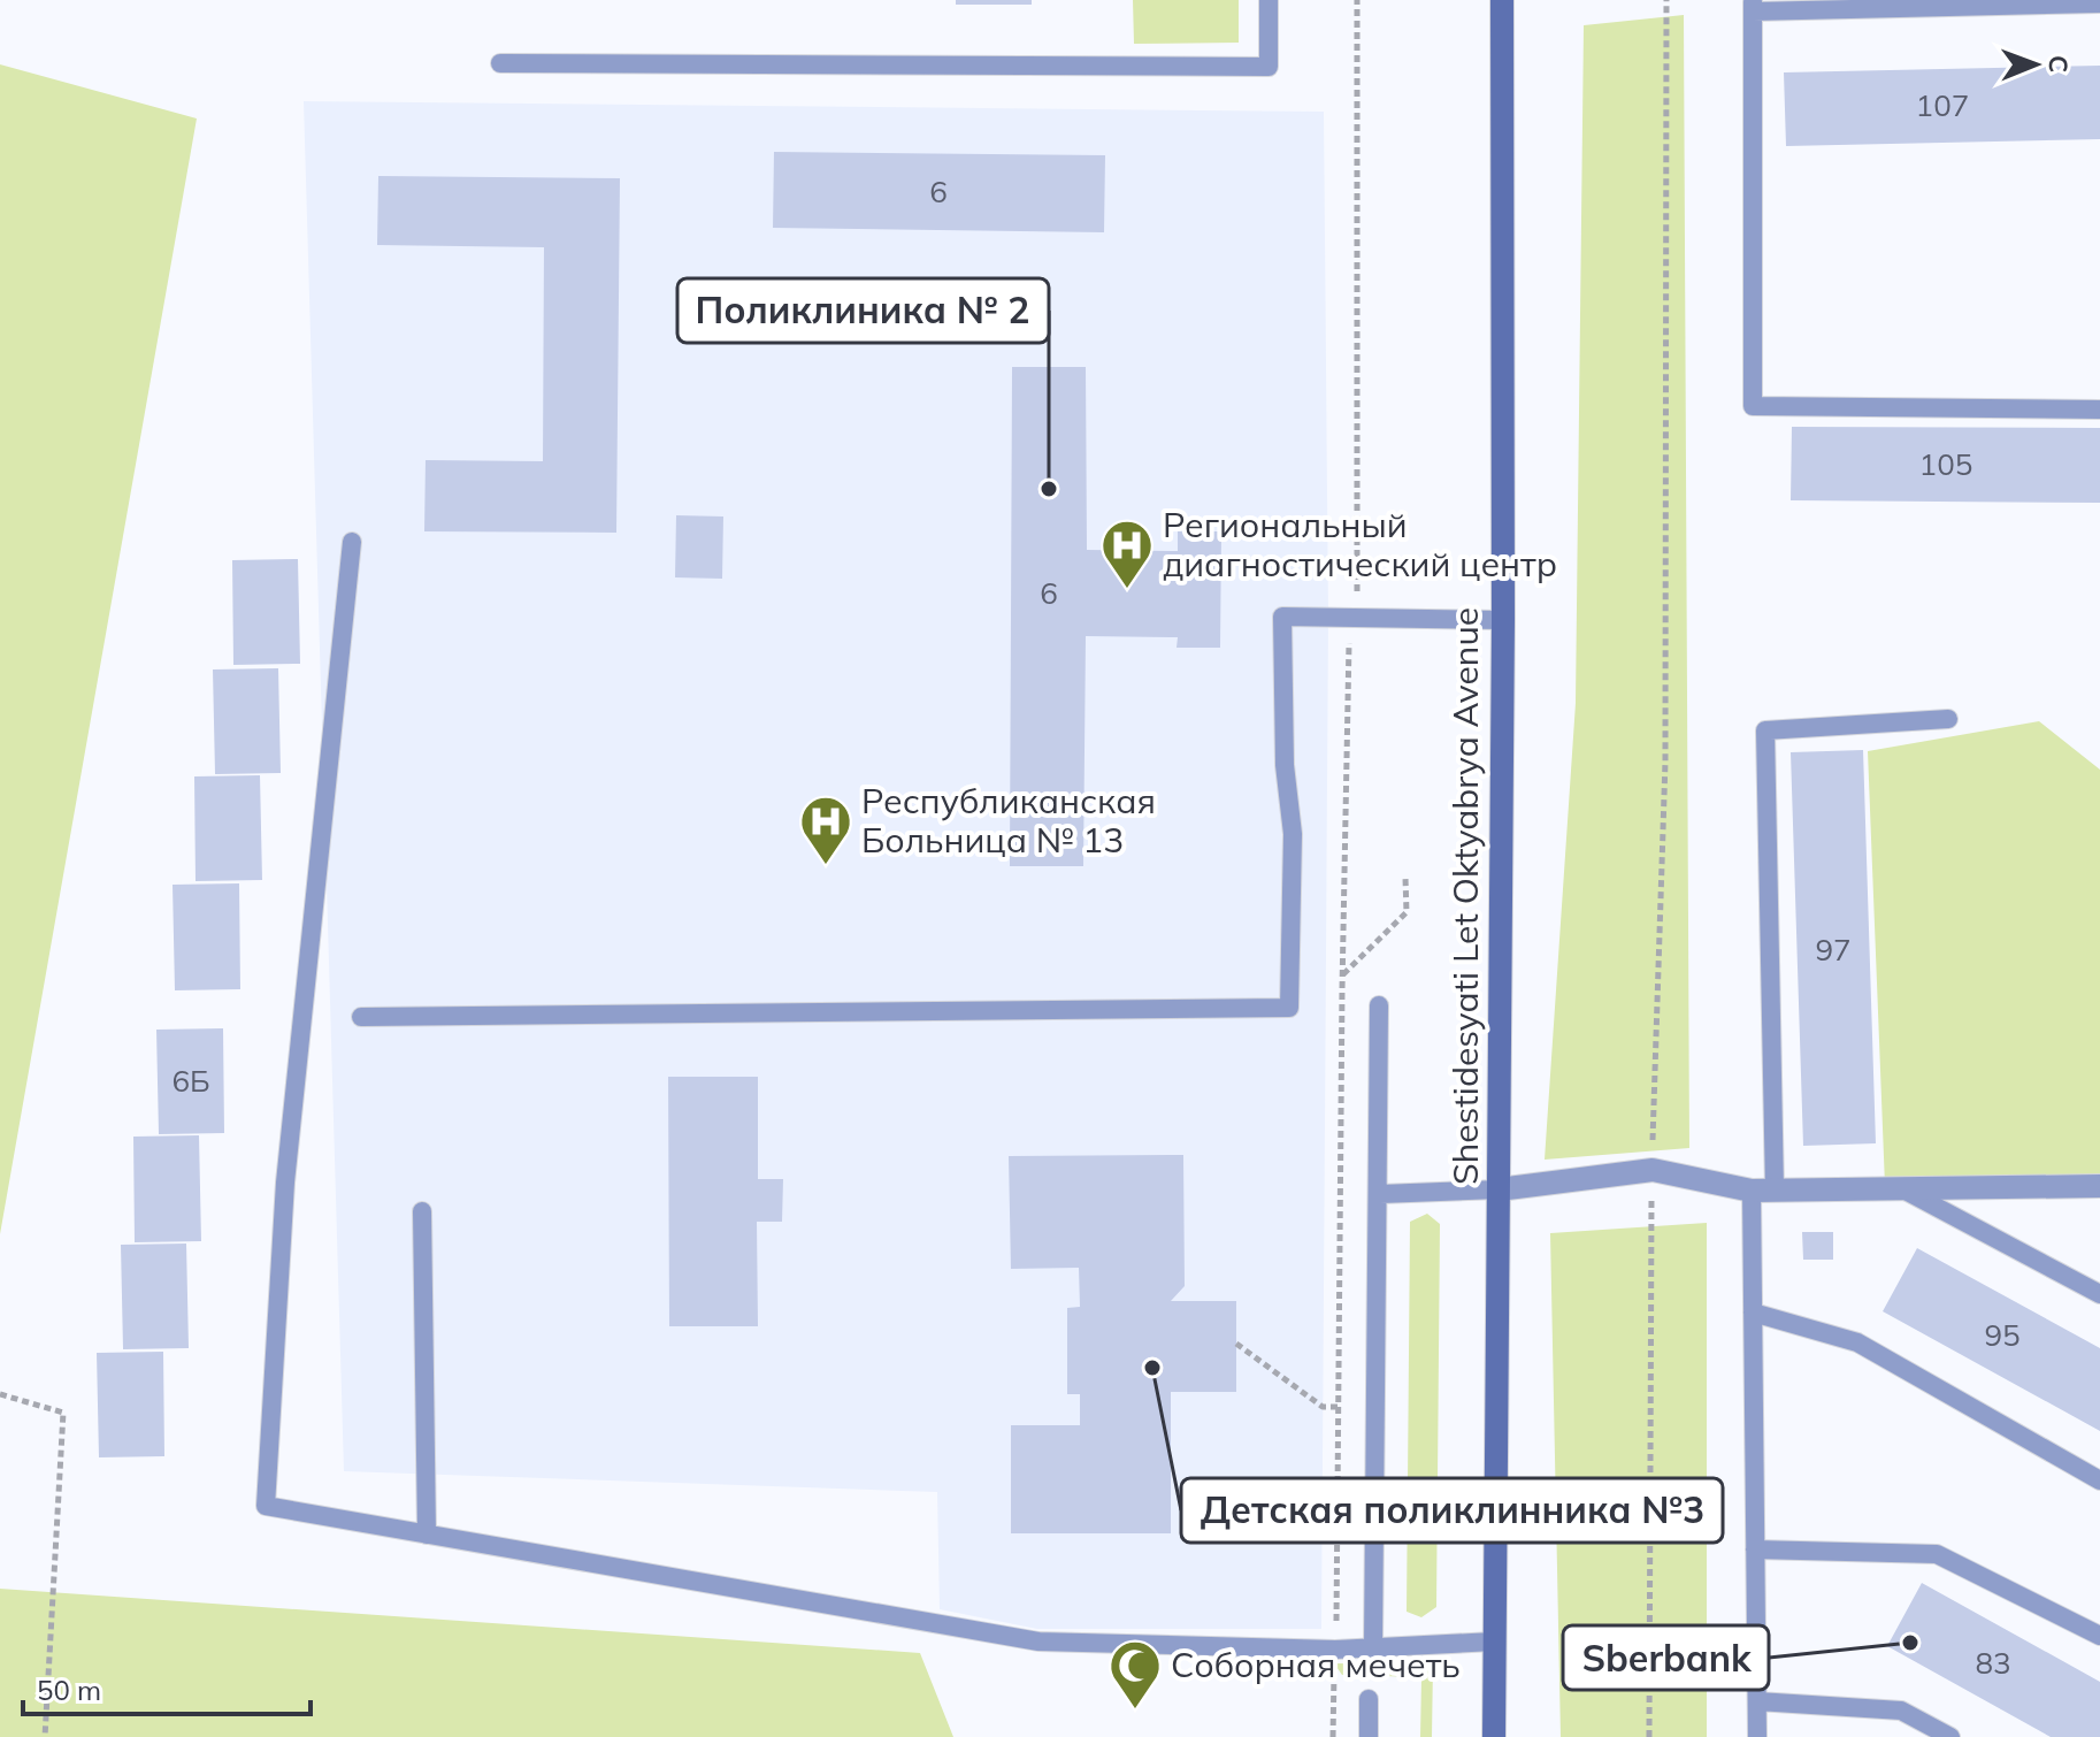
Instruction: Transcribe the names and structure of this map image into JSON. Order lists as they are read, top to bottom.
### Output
{
  "streets": {
    "main road": ["Shestidesyati Let Oktyabrya Avenue"]
  },
  "places": {
    "other": ["Поликлиника № 2", "Детская поликлинника №3", "Sberbank"],
    "hospital": ["Региональный диагностический центр", "Республиканская Больница № 13"],
    "mosque": ["Соборная мечеть"]
  },
  "house_numbers": [
    "107",
    "6",
    "105",
    "6",
    "97",
    "6Б",
    "95",
    "83"
  ],
  "scale_bar": "50 m",
  "north": "right"
}
